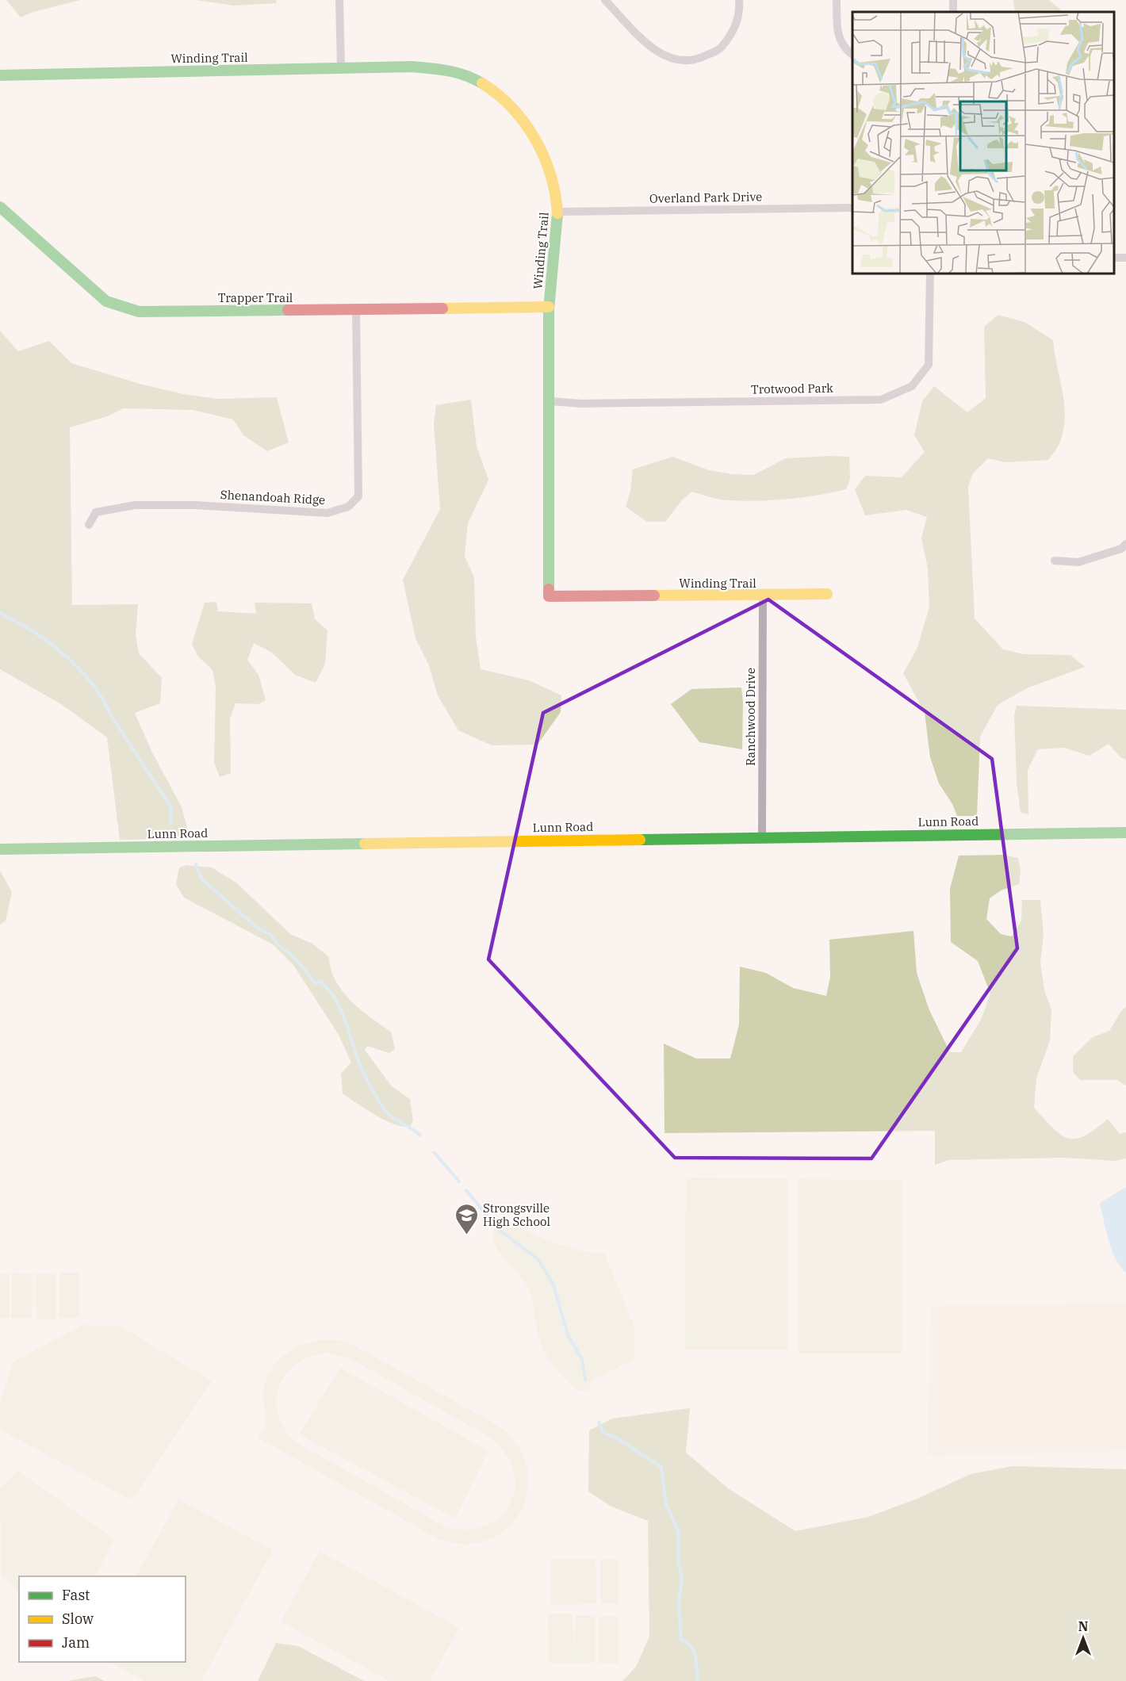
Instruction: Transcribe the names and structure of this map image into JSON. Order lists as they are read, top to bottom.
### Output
{
  "streets": {
    "street": [
      "Winding Trail",
      "Overland Park Drive",
      "Trapper Trail",
      "Trotwood Park",
      "Shenandoah Ridge",
      "Ranchwood Drive",
      "Lunn Road"
    ]
  },
  "crossings": [
    ["Winding Trail", "Overland Park Drive"],
    ["Winding Trail", "Trapper Trail"],
    ["Winding Trail", "Trotwood Park"],
    ["Winding Trail", "Ranchwood Drive"],
    ["Trapper Trail", "Shenandoah Ridge"],
    ["Ranchwood Drive", "Lunn Road"]
  ],
  "places": {
    "school or university": ["Strongsville High School"]
  },
  "legend": ["Fast", "Slow", "Jam"],
  "north": "top"
}
